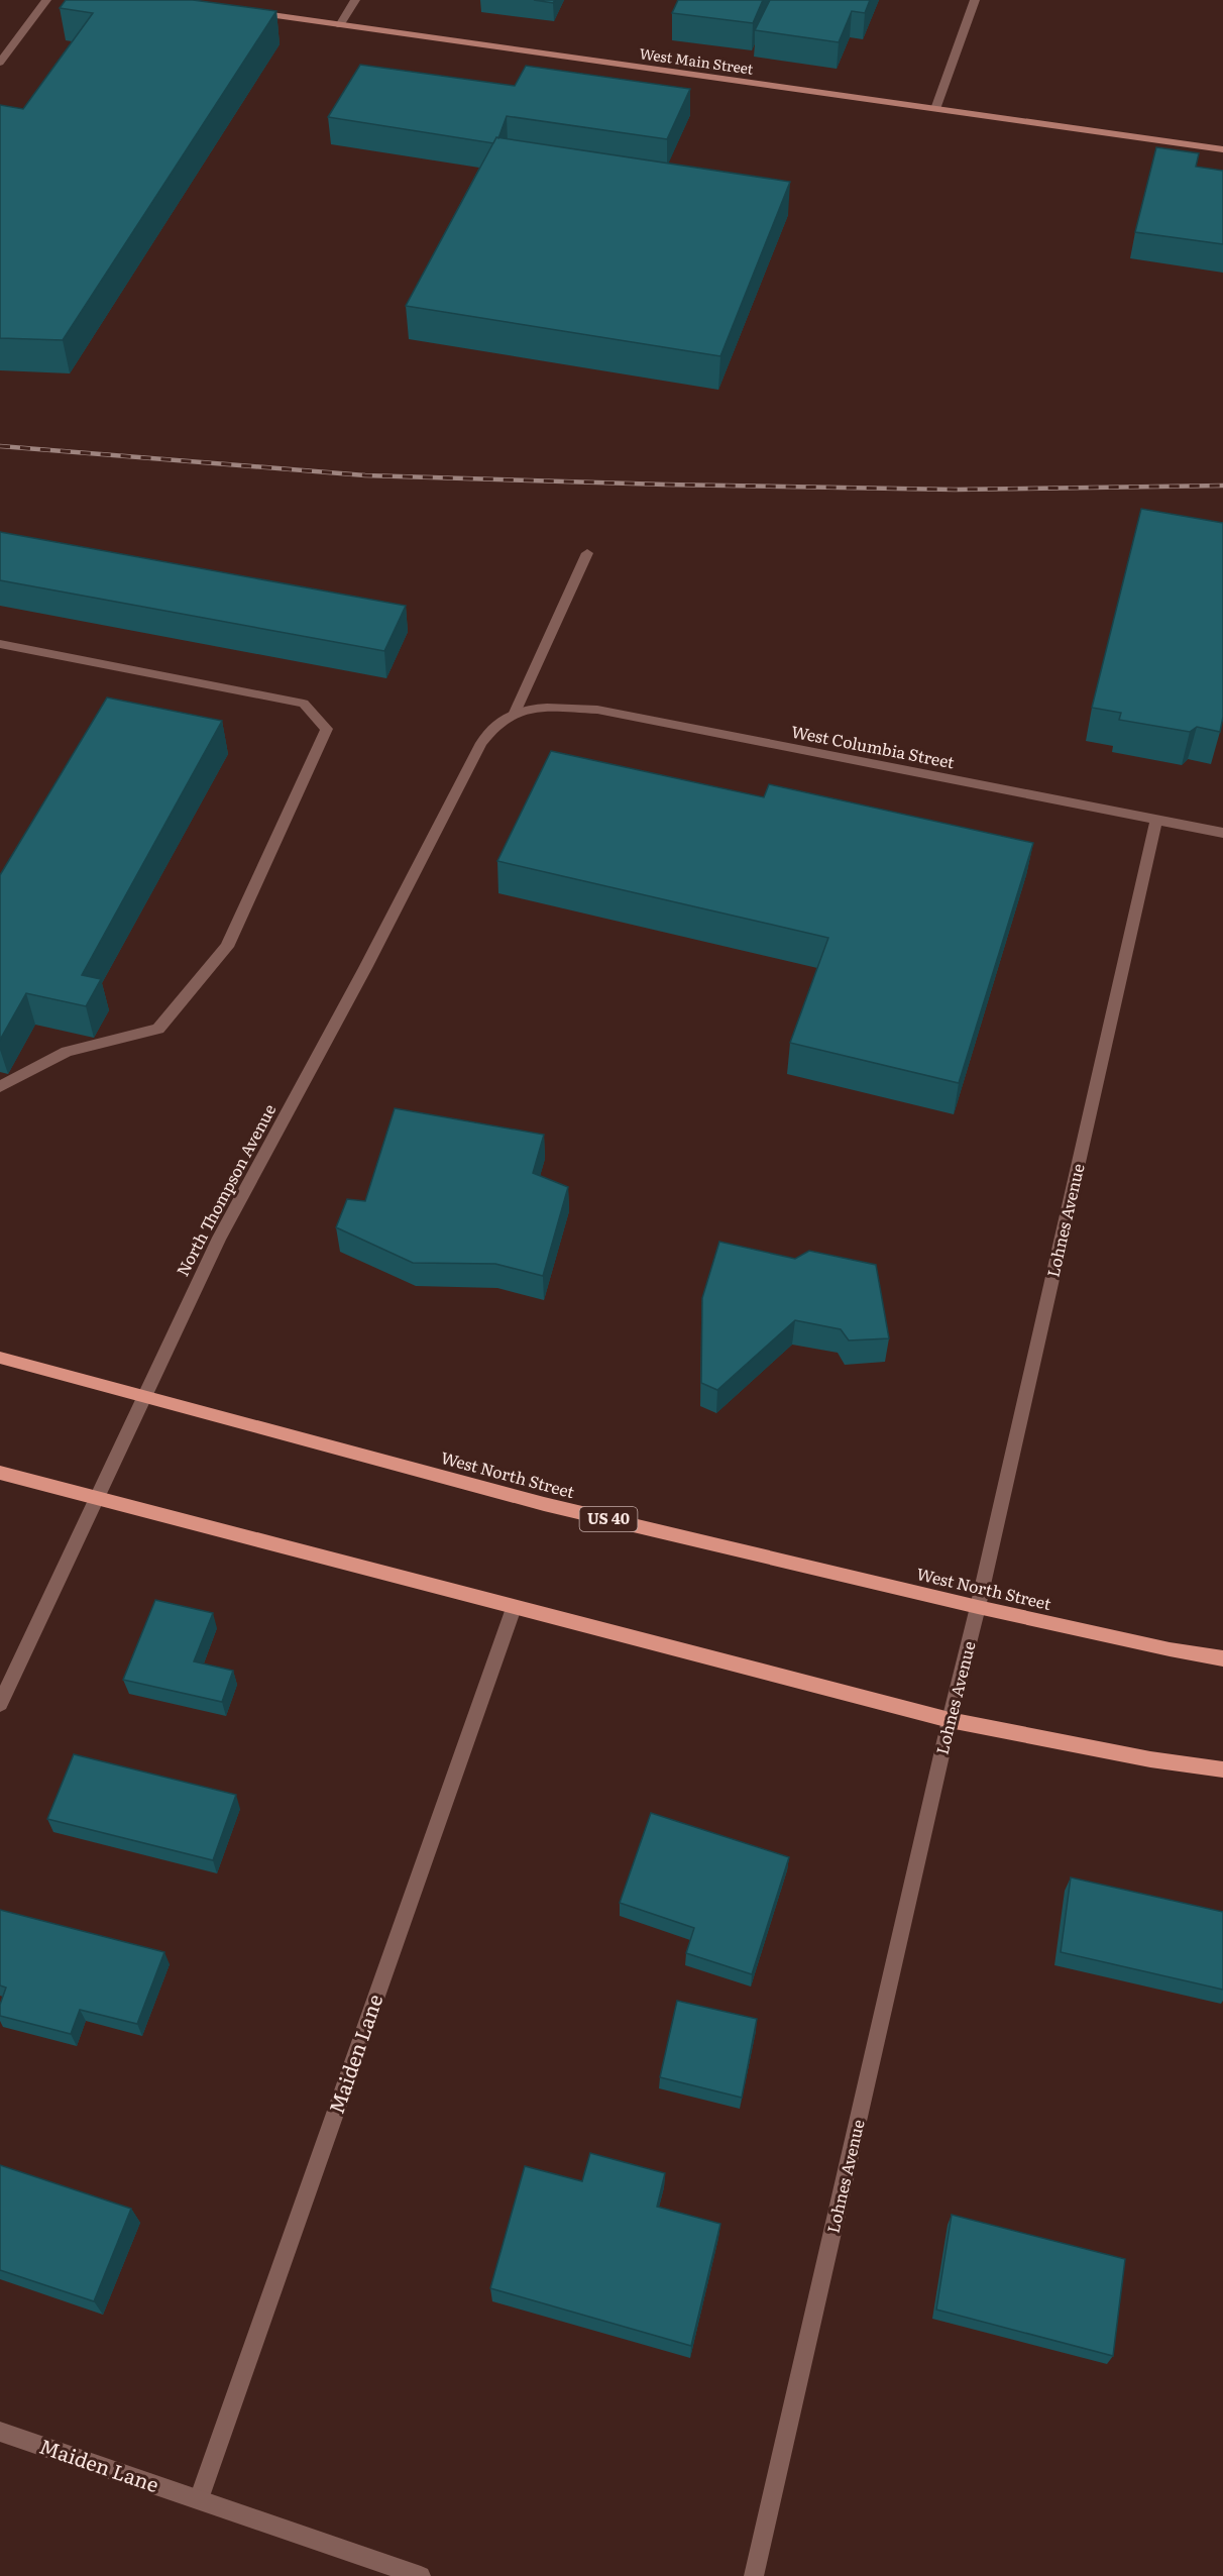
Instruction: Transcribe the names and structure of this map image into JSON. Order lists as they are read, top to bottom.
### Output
{
  "streets": {
    "main road": ["West North Street", "US 40"],
    "street": [
      "West Main Street",
      "West Columbia Street",
      "North Thompson Avenue",
      "Lohnes Avenue",
      "Maiden Lane"
    ]
  },
  "crossings": [
    ["West Columbia Street", "North Thompson Avenue"],
    ["West Columbia Street", "Lohnes Avenue"],
    ["North Thompson Avenue", "West North Street"],
    ["Lohnes Avenue", "West North Street"]
  ]
}
